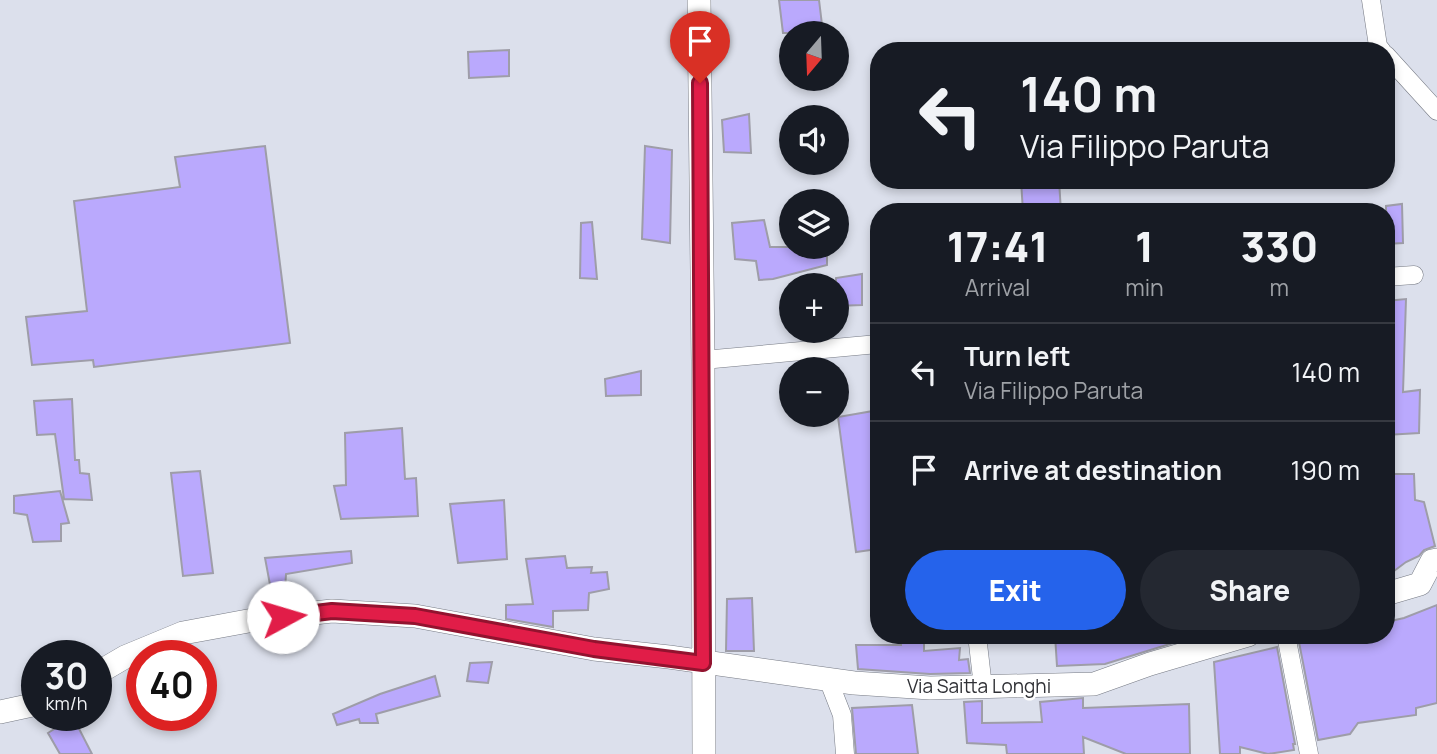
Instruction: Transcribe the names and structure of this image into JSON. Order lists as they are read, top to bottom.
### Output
{
  "streets": {
    "street": ["Via Saitta Longhi"]
  },
  "north": "bottom",
  "page": {
    "map_buttons": ["+", "−"],
    "turn": ["140 m", "Via Filippo Paruta"],
    "eta": [
      "17:41",
      "Arrival",
      "1",
      "min",
      "330",
      "m"
    ],
    "list": [
      {
        "name": "Turn left",
        "note": "Via Filippo Paruta",
        "value": "140 m"
      },
      {
        "name": "Arrive at destination",
        "value": "190 m"
      }
    ],
    "buttons": ["Exit", "Share"],
    "speed": "30 km/h",
    "limit": "40"
  }
}
